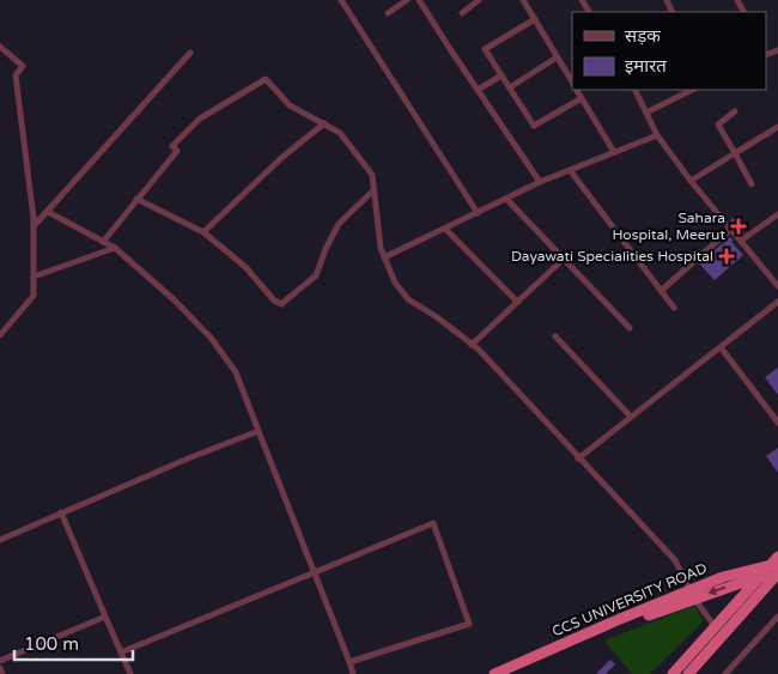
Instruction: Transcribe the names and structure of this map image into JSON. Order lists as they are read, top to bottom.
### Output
{
  "streets": {
    "highway": ["CCS UNIVERSITY ROAD"]
  },
  "places": {
    "health": ["Sahara Hospital, Meerut", "Dayawati Specialities Hospital"]
  },
  "legend": ["सड़क", "इमारत"],
  "scale_bar": "100 m"
}
